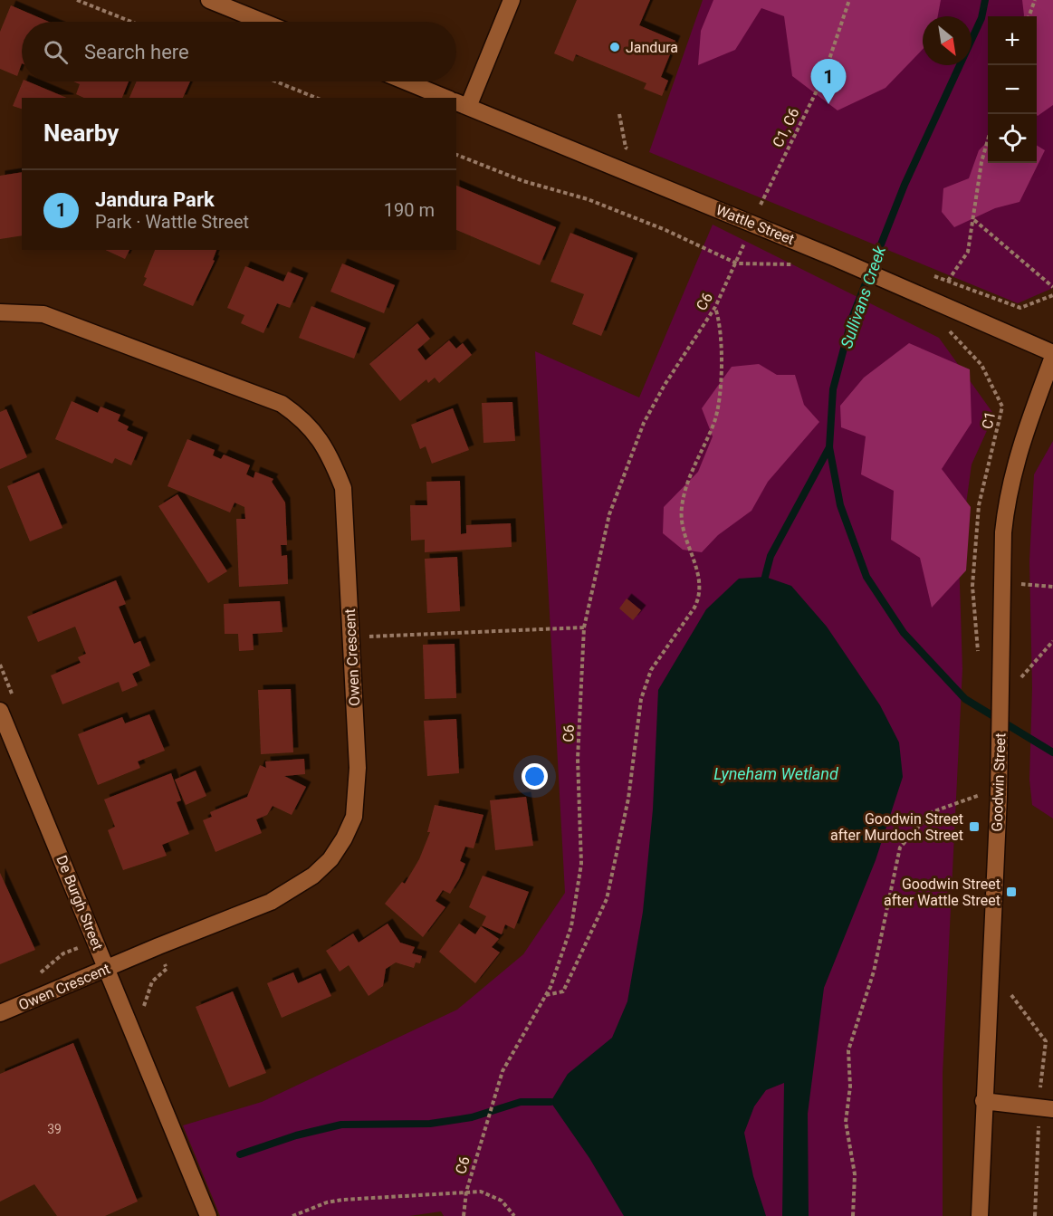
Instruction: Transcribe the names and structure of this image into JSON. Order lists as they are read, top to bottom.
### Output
{
  "streets": {
    "street": [
      "Wattle Street",
      "Owen Crescent",
      "Goodwin Street",
      "De Burgh Street"
    ],
    "path": ["C1, C6", "C6", "C1"]
  },
  "crossings": [
    ["Wattle Street", "Goodwin Street"],
    ["Owen Crescent", "De Burgh Street"]
  ],
  "water": ["Sullivans Creek", "Lyneham Wetland"],
  "places": {
    "other": ["Jandura"],
    "transit": ["Goodwin Street after Murdoch Street", "Goodwin Street after Wattle Street"]
  },
  "house_numbers": ["39"],
  "north": "bottom right",
  "page": {
    "map_buttons": ["+", "−"],
    "search": "Search here",
    "pins": "1",
    "heading": "Nearby",
    "list": [
      {
        "mark": "1",
        "name": "Jandura Park",
        "note": "Park · Wattle Street",
        "value": "190 m"
      }
    ]
  }
}
